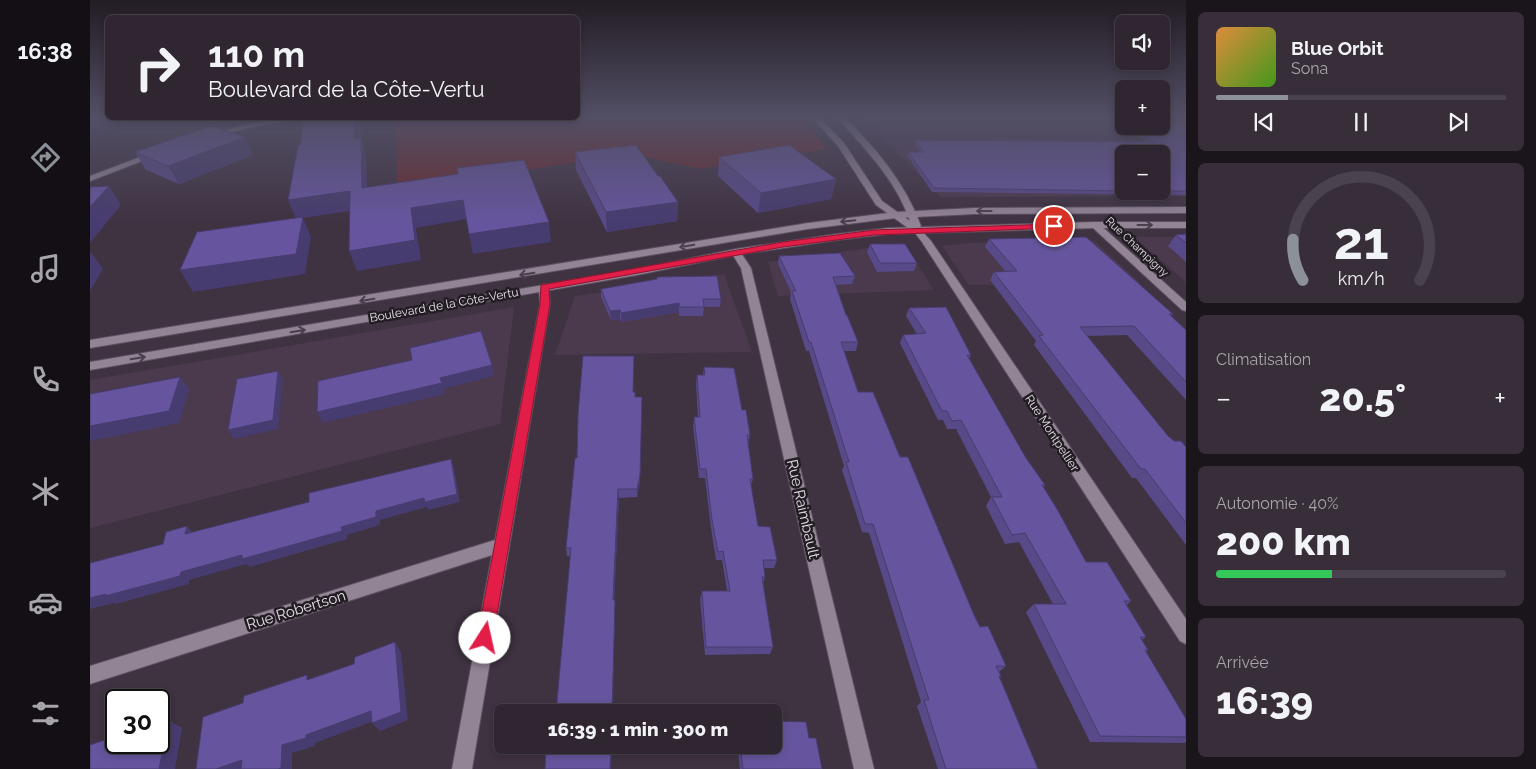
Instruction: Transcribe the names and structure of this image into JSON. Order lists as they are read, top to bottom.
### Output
{
  "streets": {
    "street": [
      "Rue Champigny",
      "Boulevard de la Côte-Vertu",
      "Rue Montpellier",
      "Rue Raimbault",
      "Rue Robertson"
    ]
  },
  "crossings": [
    ["Rue Champigny", "Boulevard de la Côte-Vertu"],
    ["Boulevard de la Côte-Vertu", "Rue Montpellier"],
    ["Boulevard de la Côte-Vertu", "Rue Raimbault"]
  ],
  "page": {
    "tabs": "16:38",
    "map_buttons": ["+", "−"],
    "turn": ["110 m", "Boulevard de la Côte-Vertu"],
    "song": ["Blue Orbit", "Sona"],
    "tile": [
      "Climatisation",
      ["Autonomie · 40%", "200 km"],
      ["Arrivée", "16:39"]
    ],
    "heat": ["−", "20.5°", "+"],
    "limit": "30",
    "trip": "16:39 · 1 min · 300 m",
    "gauge": ["21", "km/h"]
  }
}
